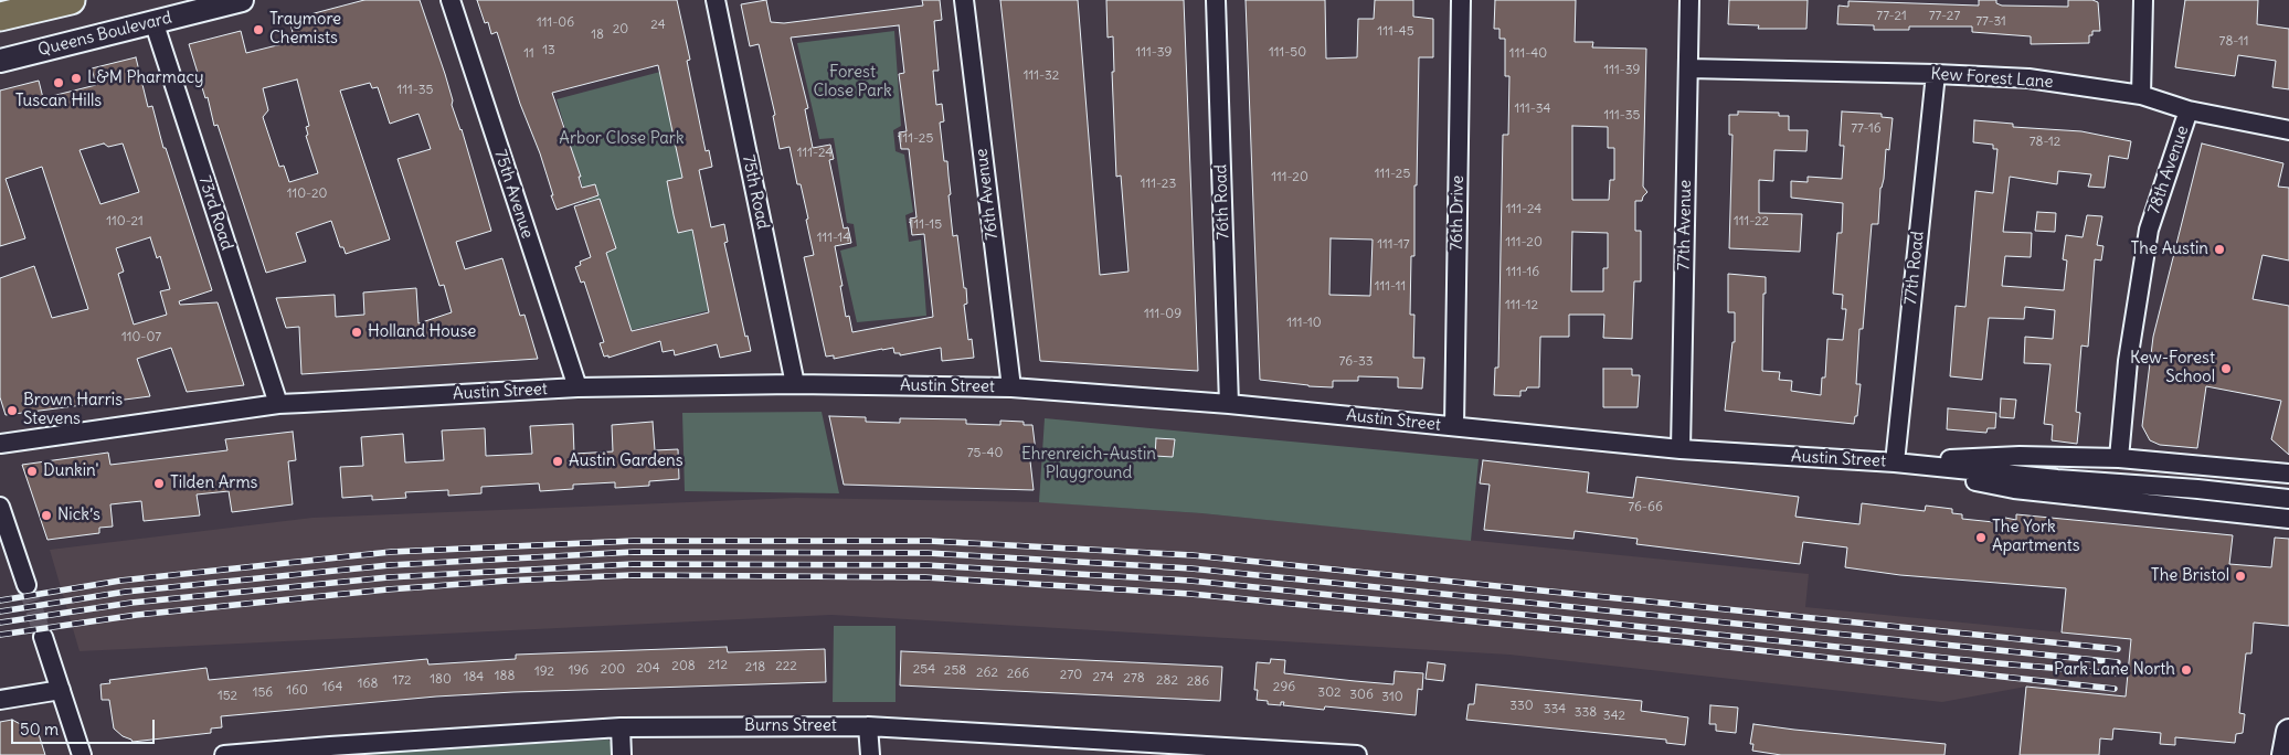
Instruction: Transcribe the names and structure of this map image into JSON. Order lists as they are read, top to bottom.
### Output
{
  "streets": {
    "street": [
      "Queens Boulevard",
      "Kew Forest Lane",
      "78th Avenue",
      "75th Road",
      "75th Avenue",
      "76th Avenue",
      "76th Road",
      "73rd Road",
      "76th Drive",
      "77th Avenue",
      "77th Road",
      "Austin Street",
      "Burns Street"
    ]
  },
  "crossings": [
    ["Queens Boulevard", "73rd Road"],
    ["Kew Forest Lane", "78th Avenue"],
    ["Kew Forest Lane", "77th Avenue"],
    ["Kew Forest Lane", "77th Road"],
    ["78th Avenue", "Austin Street"],
    ["75th Road", "Austin Street"],
    ["75th Avenue", "Austin Street"],
    ["76th Avenue", "Austin Street"],
    ["76th Road", "Austin Street"],
    ["73rd Road", "Austin Street"],
    ["76th Drive", "Austin Street"],
    ["77th Avenue", "Austin Street"],
    ["77th Road", "Austin Street"]
  ],
  "parks": ["Forest Close Park", "Arbor Close Park", "Ehrenreich-Austin Playground"],
  "places": [
    "Traymore Chemists",
    "L&M Pharmacy",
    "Tuscan Hills",
    "The Austin",
    "Holland House",
    "Kew-Forest School",
    "Brown Harris Stevens",
    "Austin Gardens",
    "Dunkin'",
    "Tilden Arms",
    "Nick’s",
    "The York Apartments",
    "The Bristol",
    "Park Lane North"
  ],
  "house_numbers": [
    "77-21",
    "77-27",
    "77-31",
    "111-06",
    "24",
    "20",
    "111-45",
    "18",
    "78-11",
    "13",
    "111-39",
    "111-50",
    "11",
    "111-40",
    "111-39",
    "111-32",
    "111-35",
    "111-34",
    "111-35",
    "77-16",
    "111-25",
    "78-12",
    "111-24",
    "111-25",
    "111-20",
    "111-23",
    "110-20",
    "111-24",
    "110-21",
    "111-22",
    "111-15",
    "111-14",
    "111-20",
    "111-17",
    "111-16",
    "111-11",
    "111-12",
    "111-09",
    "111-10",
    "110-07",
    "76-33",
    "75-40",
    "76-66",
    "212",
    "208",
    "222",
    "218",
    "204",
    "200",
    "254",
    "196",
    "258",
    "192",
    "262",
    "266",
    "270",
    "188",
    "184",
    "274",
    "278",
    "180",
    "172",
    "282",
    "286",
    "168",
    "164",
    "296",
    "160",
    "156",
    "302",
    "306",
    "152",
    "310",
    "330",
    "334",
    "338",
    "342"
  ],
  "scale_bar": "50 m"
}
